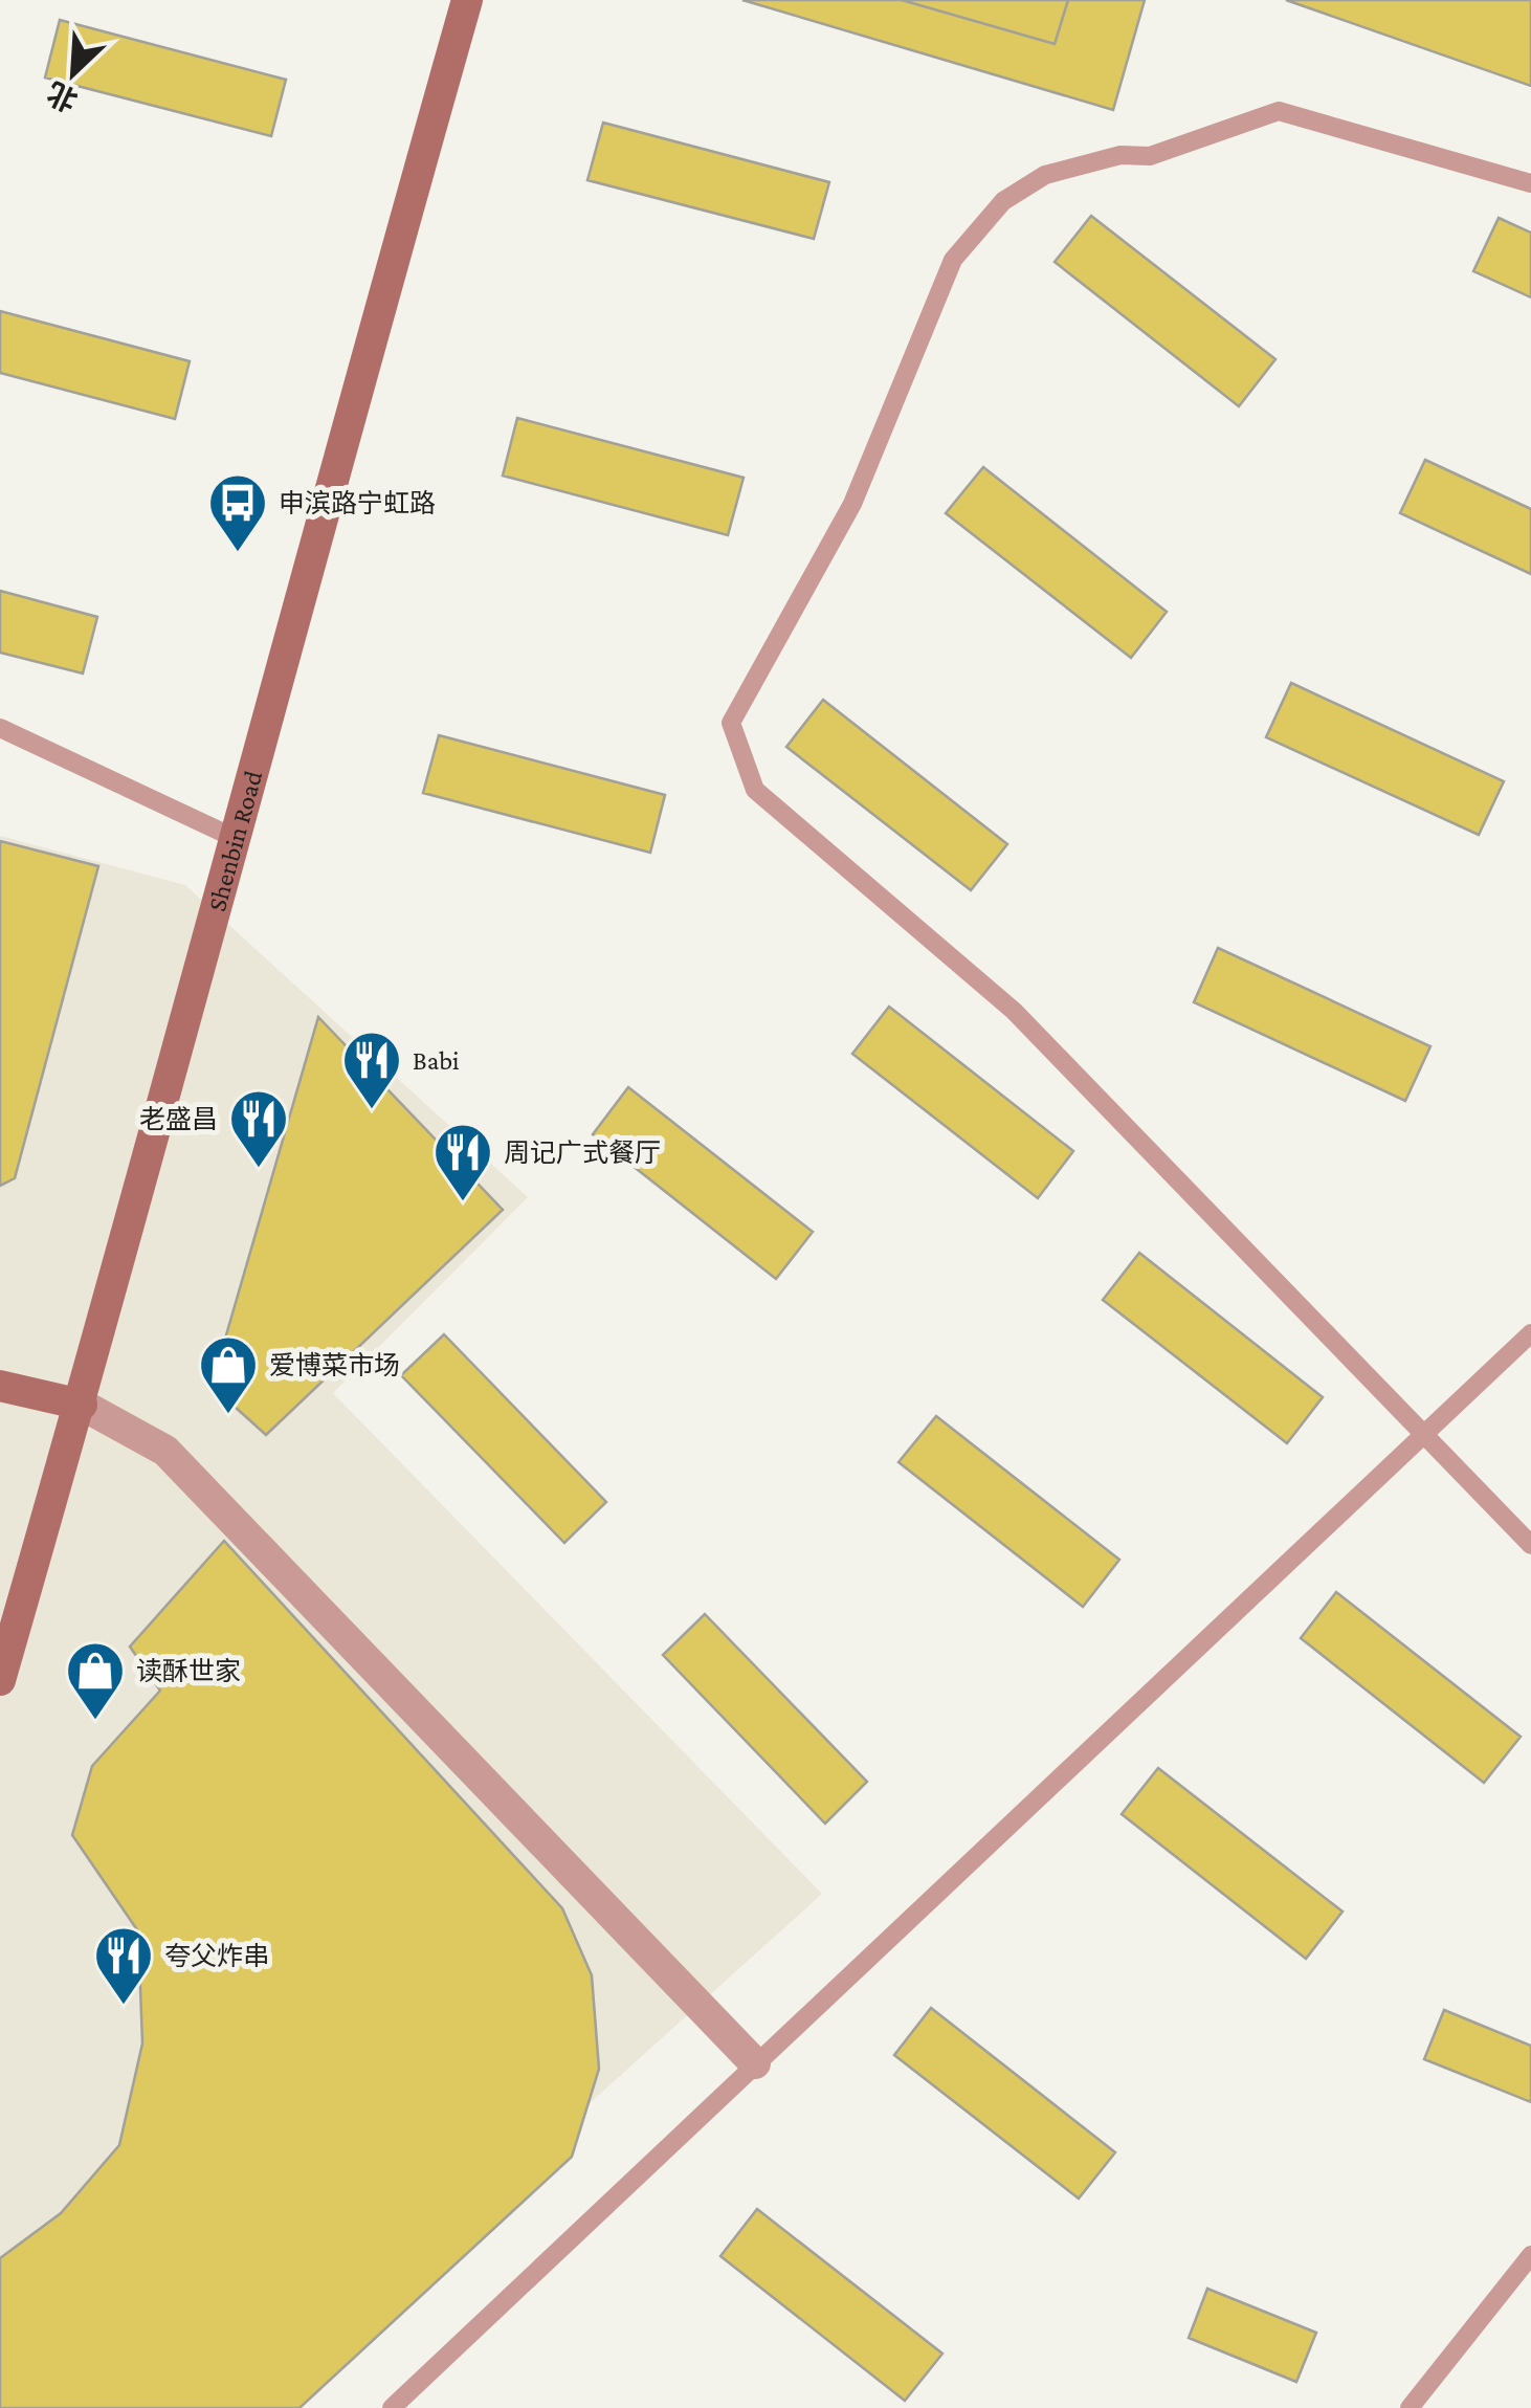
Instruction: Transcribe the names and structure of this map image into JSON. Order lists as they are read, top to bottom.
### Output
{
  "streets": {
    "main road": ["Shenbin Road"]
  },
  "places": {
    "bus stop": ["申滨路宁虹路"],
    "restaurant": [
      "Babi",
      "老盛昌",
      "周记广式餐厅",
      "夸父炸串"
    ],
    "shop": ["爱博菜市场", "读酥世家"]
  },
  "north": "bottom left"
}
